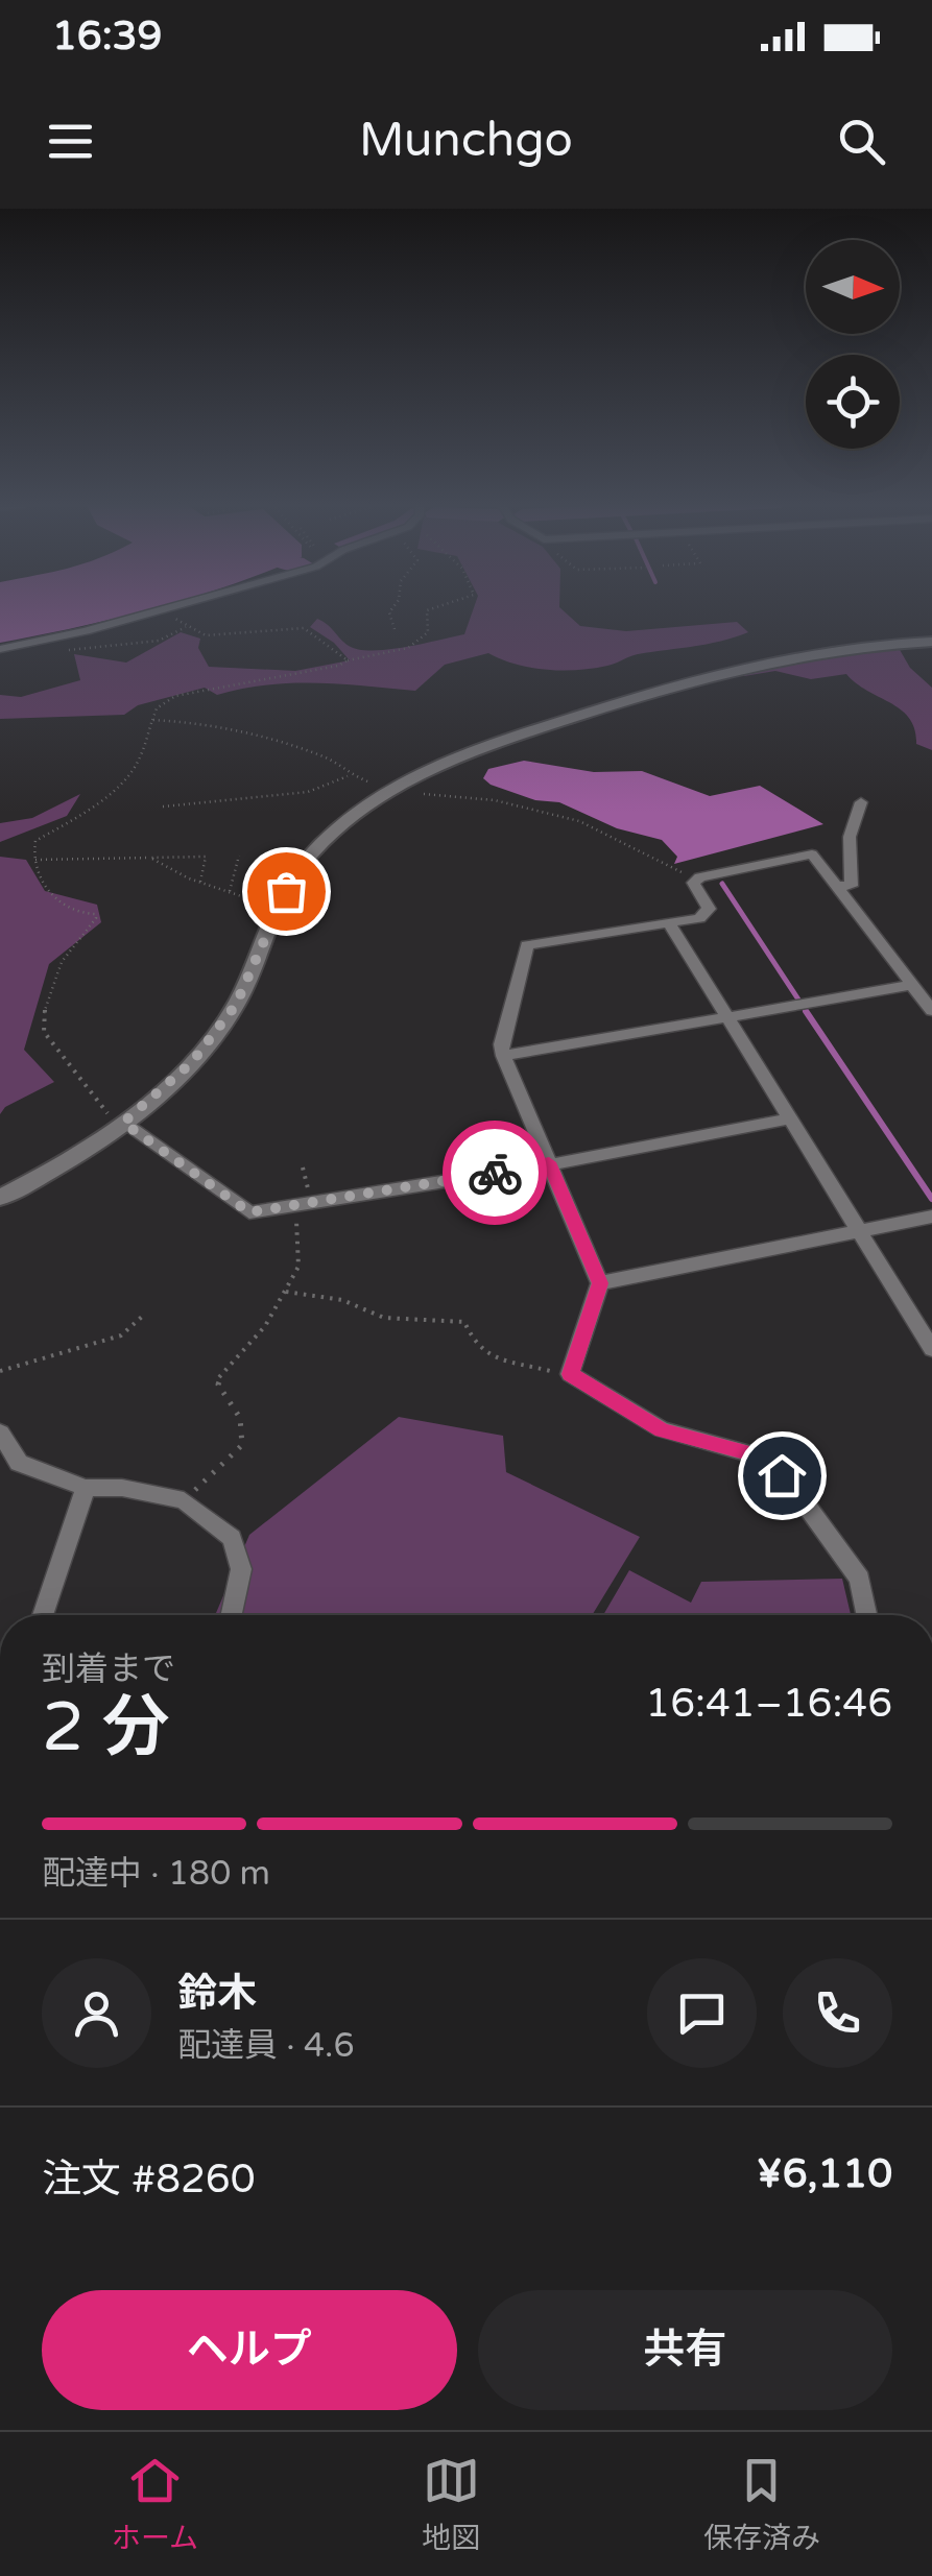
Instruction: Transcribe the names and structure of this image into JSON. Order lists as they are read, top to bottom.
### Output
{
  "north": "right",
  "page": {
    "status": "16:39",
    "header": "Munchgo",
    "heading": ["2 分", "到着まで", "16:41–16:46"],
    "panel": [
      "鈴木",
      "配達員 · 4.6",
      "注文 #8260",
      "¥6,110"
    ],
    "bar": "配達中 · 180 m",
    "buttons": ["ヘルプ", "共有"],
    "tabs": ["ホーム", "地図", "保存済み"]
  }
}
